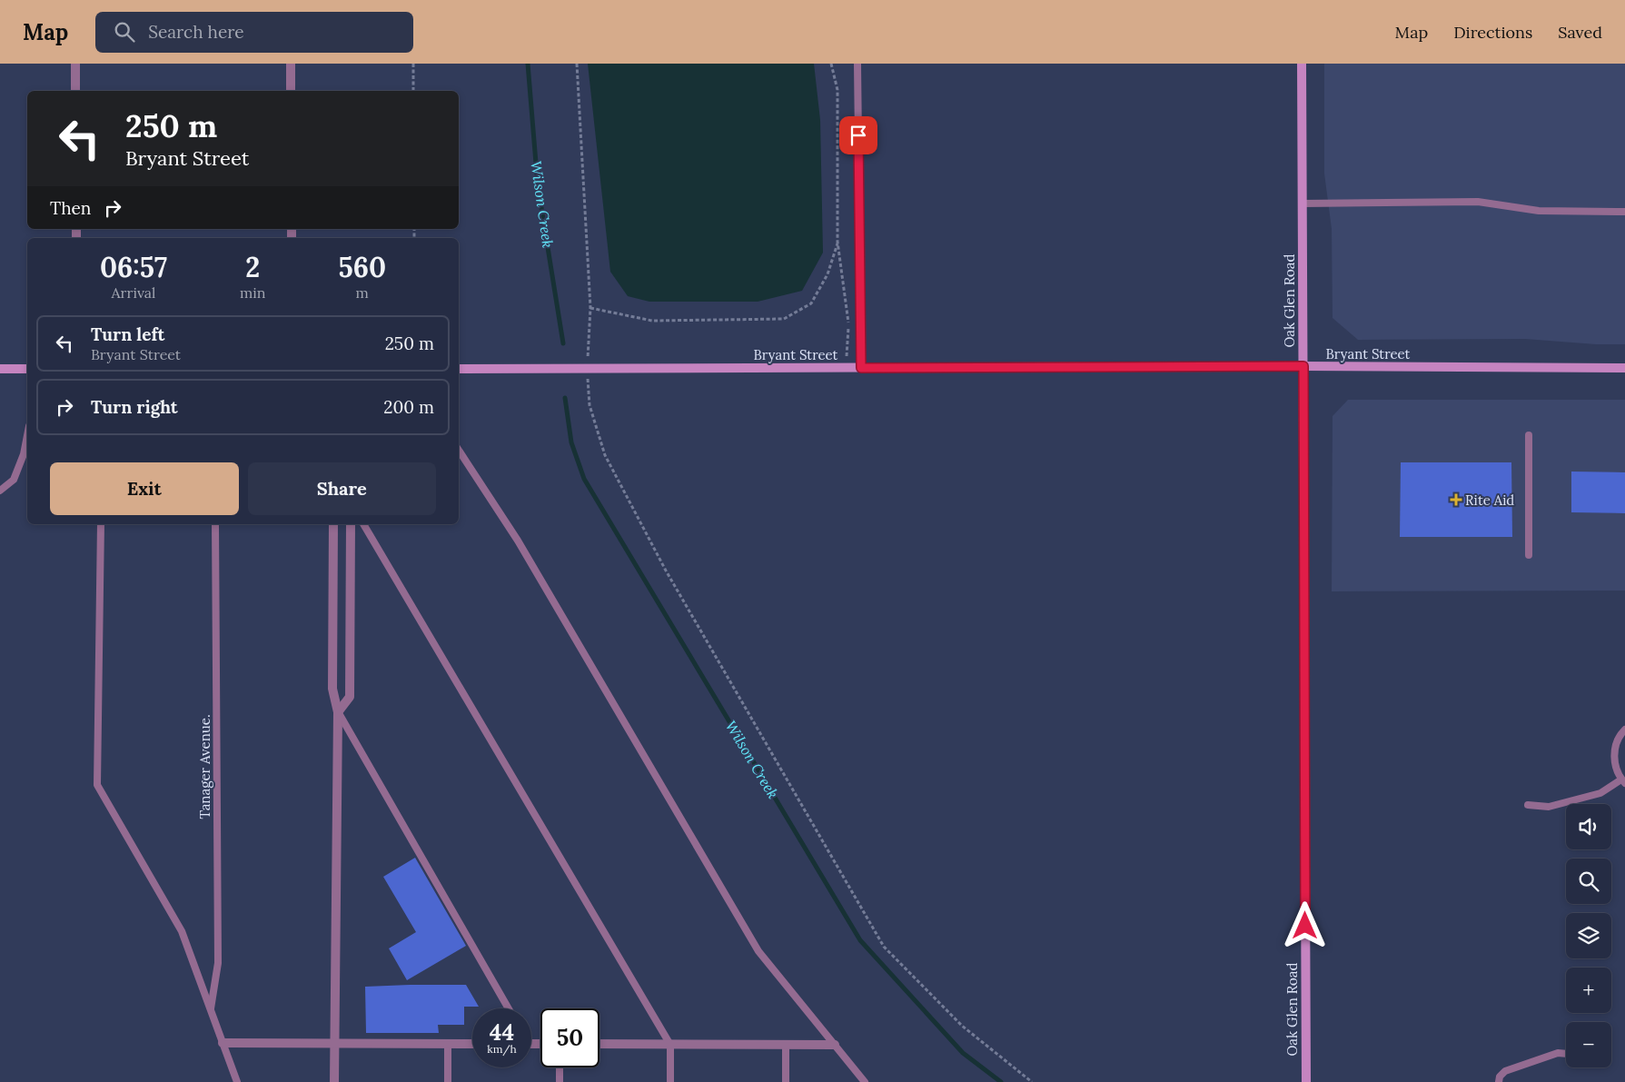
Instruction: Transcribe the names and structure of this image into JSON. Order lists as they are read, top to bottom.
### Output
{
  "streets": {
    "main road": ["Oak Glen Road", "Bryant Street"],
    "lane": ["Tanager Avenue."]
  },
  "crossings": [
    ["Oak Glen Road", "Bryant Street"]
  ],
  "water": ["Wilson Creek"],
  "places": {
    "health": ["Rite Aid"]
  },
  "page": {
    "header": "Map",
    "search": "Search here",
    "nav": ["Map", "Directions", "Saved"],
    "turn": ["250 m", "Bryant Street"],
    "then": "Then",
    "eta": [
      "06:57",
      "Arrival",
      "2",
      "min",
      "560",
      "m"
    ],
    "list": [
      {
        "name": "Turn left",
        "note": "Bryant Street",
        "value": "250 m"
      },
      {
        "name": "Turn right",
        "value": "200 m"
      }
    ],
    "buttons": ["Exit", "Share"],
    "map_buttons": ["+", "−"],
    "speed": "44 km/h",
    "limit": "50"
  }
}
